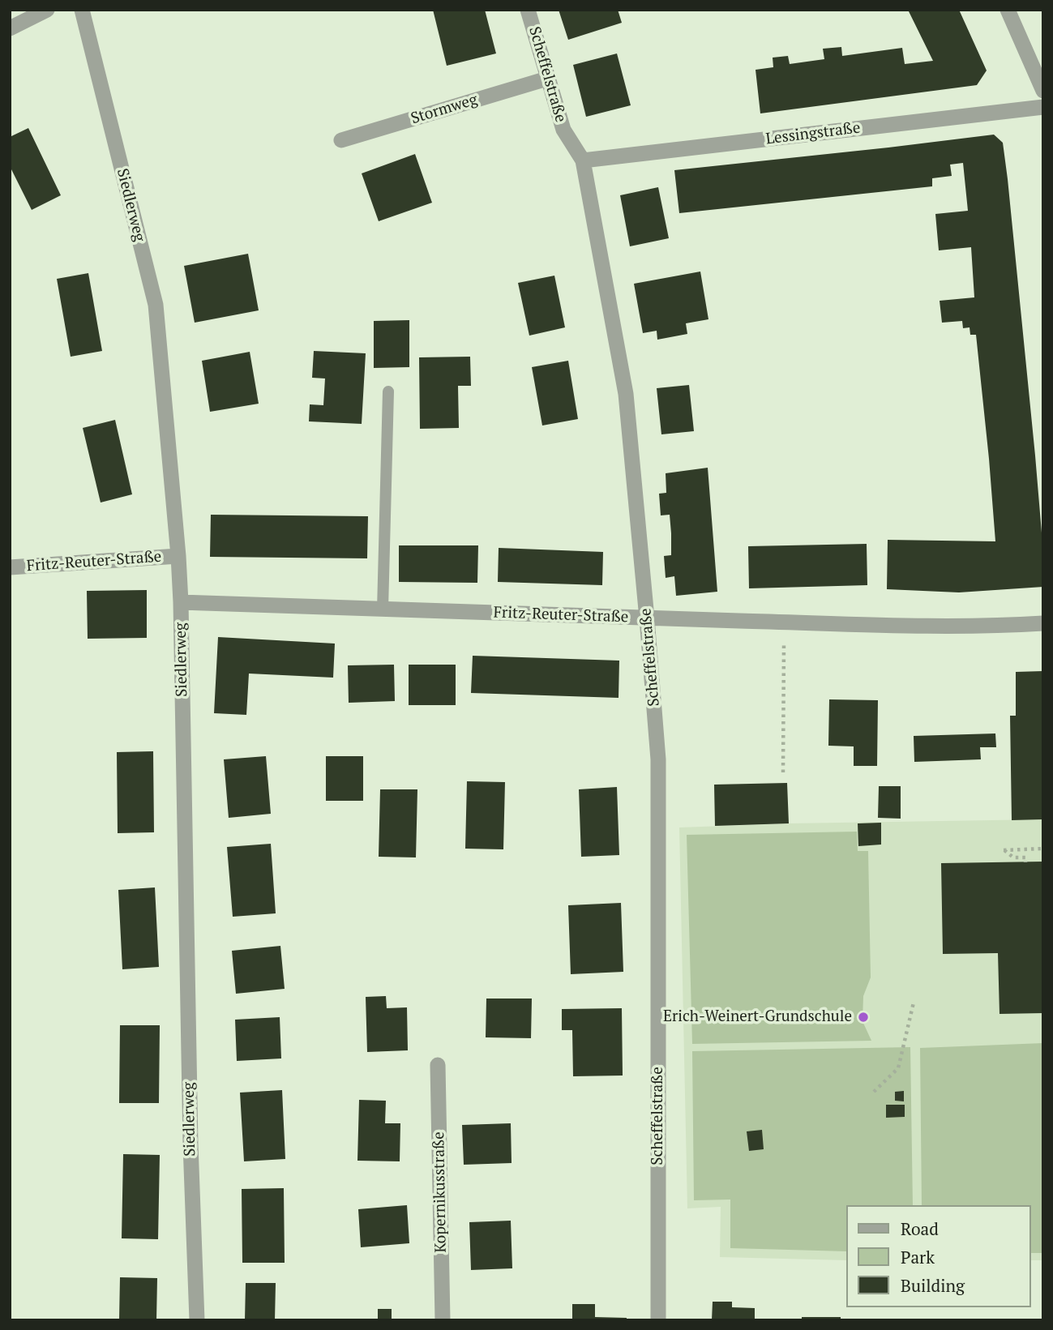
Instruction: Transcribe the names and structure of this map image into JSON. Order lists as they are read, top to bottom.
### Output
{
  "streets": {
    "street": [
      "Scheffelstraße",
      "Stormweg",
      "Lessingstraße",
      "Siedlerweg",
      "Fritz-Reuter-Straße",
      "Kopernikusstraße"
    ]
  },
  "crossings": [
    ["Scheffelstraße", "Stormweg"],
    ["Scheffelstraße", "Lessingstraße"],
    ["Scheffelstraße", "Fritz-Reuter-Straße"],
    ["Siedlerweg", "Fritz-Reuter-Straße"]
  ],
  "places": ["Erich-Weinert-Grundschule"],
  "legend": ["Road", "Park", "Building"]
}
